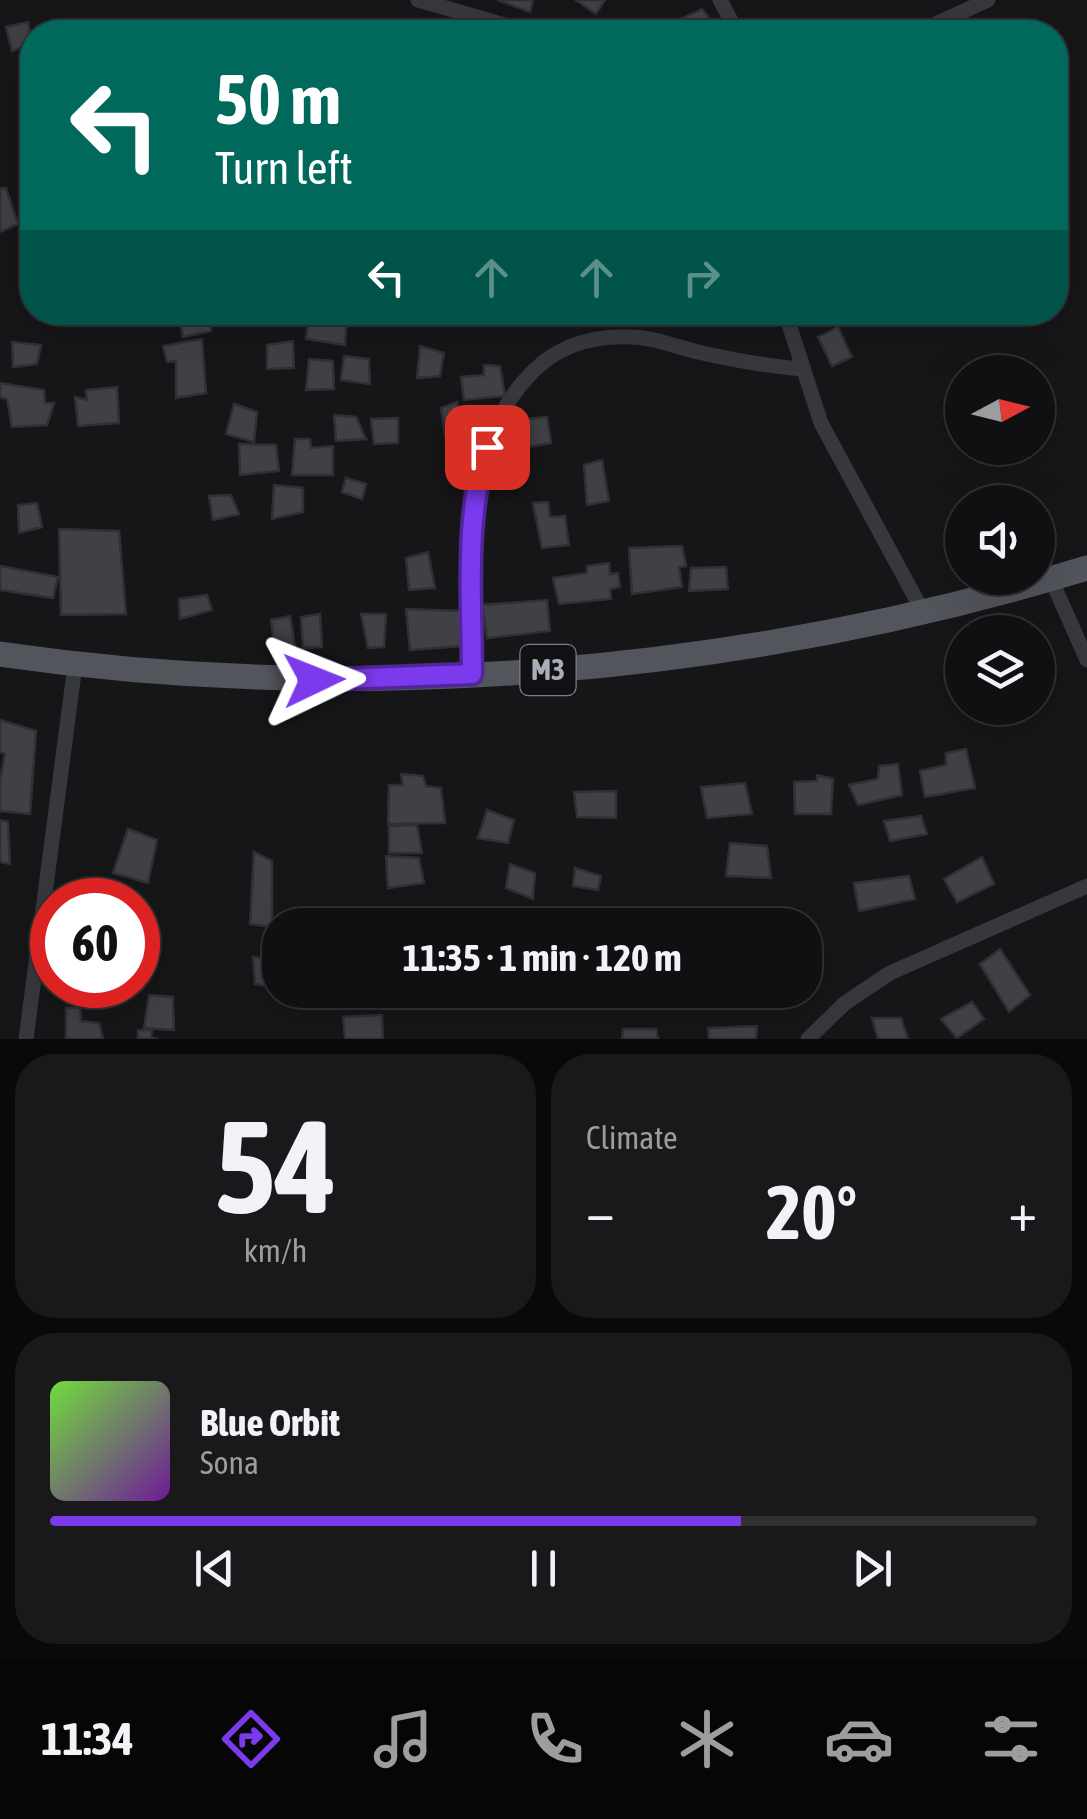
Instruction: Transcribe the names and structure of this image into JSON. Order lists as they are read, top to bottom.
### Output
{
  "streets": {
    "main road": ["M3"]
  },
  "north": "right",
  "page": {
    "turn": ["50 m", "Turn left"],
    "limit": "60",
    "trip": "11:35 · 1 min · 120 m",
    "tile": [
      ["54", "km/h"],
      "Climate"
    ],
    "heat": ["−", "20°", "+"],
    "song": ["Blue Orbit", "Sona"],
    "tabs": "11:34"
  }
}
